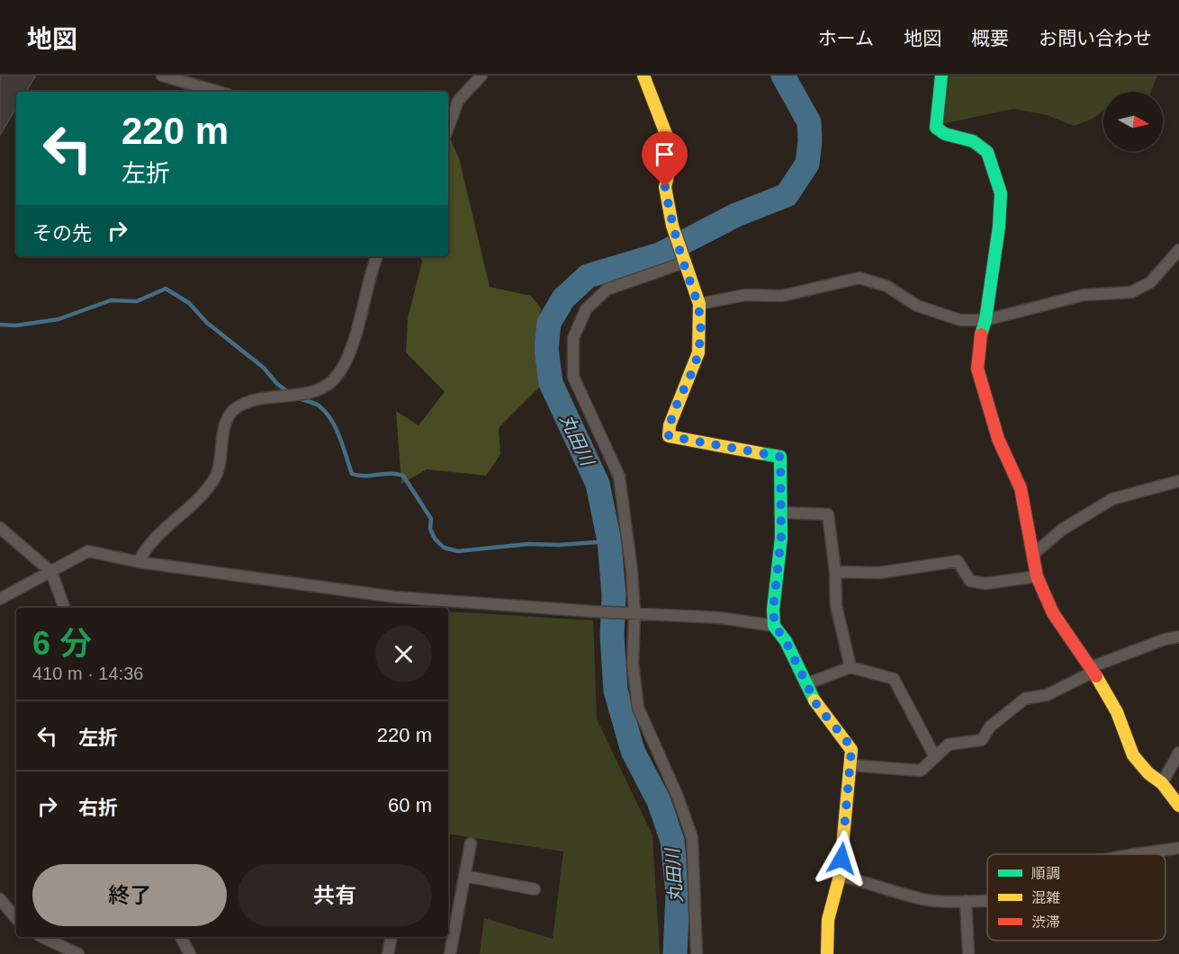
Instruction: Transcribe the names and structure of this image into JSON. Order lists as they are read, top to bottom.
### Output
{
  "water": ["丸田川"],
  "legend": ["順調", "混雑", "渋滞"],
  "north": "right",
  "page": {
    "header": "地図",
    "nav": [
      "ホーム",
      "地図",
      "概要",
      "お問い合わせ"
    ],
    "turn": ["220 m", "左折"],
    "then": "その先",
    "heading": ["6 分", "410 m · 14:36"],
    "list": [
      {
        "name": "左折",
        "value": "220 m"
      },
      {
        "name": "右折",
        "value": "60 m"
      }
    ],
    "buttons": ["終了", "共有"]
  }
}
